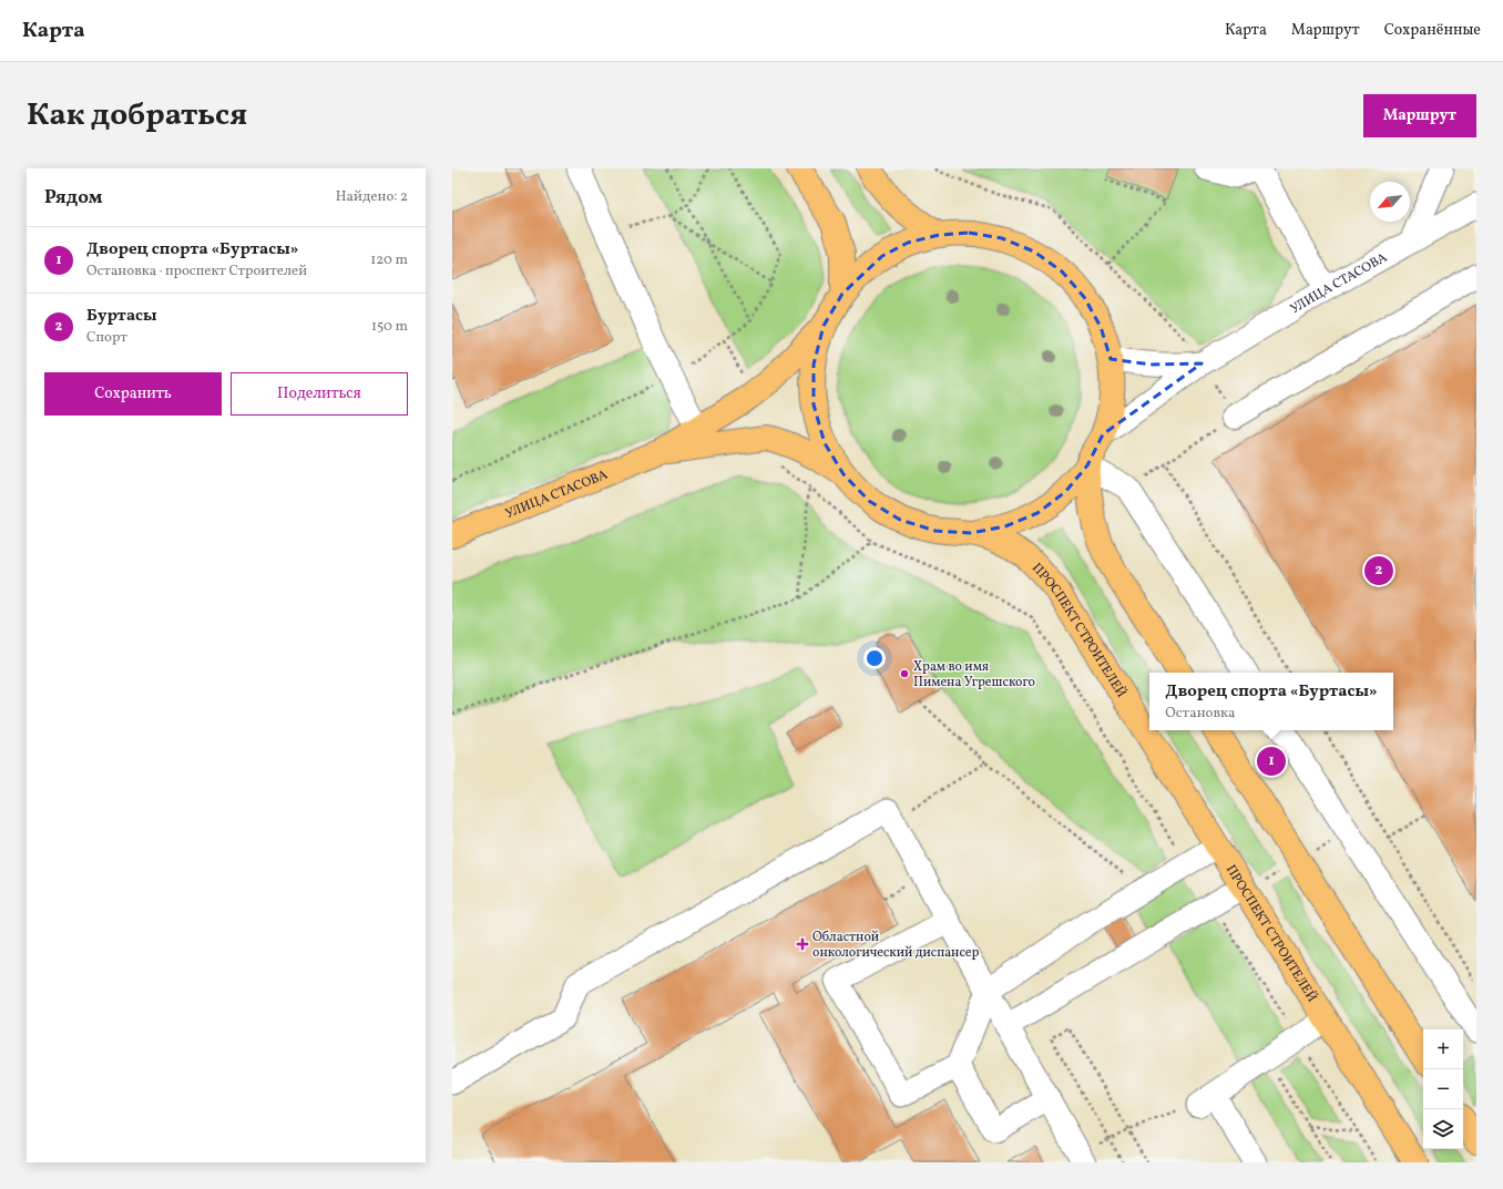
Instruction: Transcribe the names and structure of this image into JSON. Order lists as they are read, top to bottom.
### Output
{
  "streets": {
    "main road": ["УЛИЦА СТАСОВА", "ПРОСПЕКТ СТРОИТЕЛЕЙ"]
  },
  "crossings": [
    ["УЛИЦА СТАСОВА", "ПРОСПЕКТ СТРОИТЕЛЕЙ"]
  ],
  "places": {
    "other": ["Храм во имя Пимена Угрешского"],
    "health": ["Областной онкологический диспансер"]
  },
  "north": "bottom left",
  "page": {
    "header": "Карта",
    "nav": ["Карта", "Маршрут", "Сохранённые"],
    "title": "Как добраться",
    "buttons": [
      "Маршрут",
      ["Сохранить", "Поделиться"]
    ],
    "heading": ["Рядом", "Найдено: 2"],
    "list": [
      {
        "mark": "1",
        "name": "Дворец спорта «Буртасы»",
        "note": "Остановка · проспект Строителей",
        "value": "120 m"
      },
      {
        "mark": "2",
        "name": "Буртасы",
        "note": "Спорт",
        "value": "150 m"
      }
    ],
    "pins": ["2", "1"],
    "popup": ["Дворец спорта «Буртасы»", "Остановка"],
    "map_buttons": ["+", "−"]
  }
}
